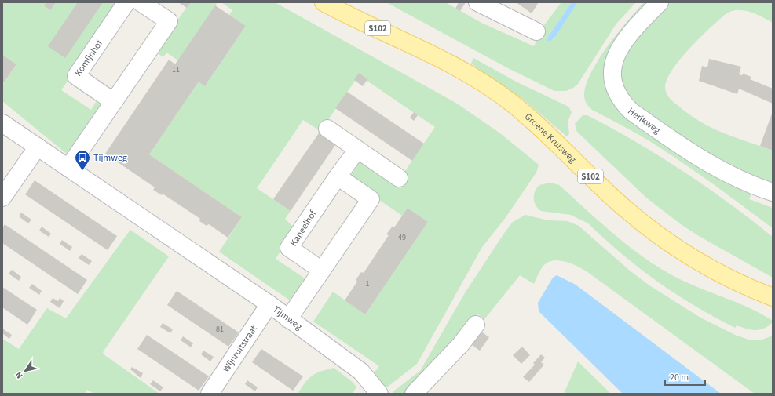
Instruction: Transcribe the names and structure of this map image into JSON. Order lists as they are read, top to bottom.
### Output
{
  "streets": {
    "main road": ["S102", "Groene Kruisweg"],
    "street": [
      "Komijnhof",
      "Herikweg",
      "Kaneelhof",
      "Tijmweg",
      "Wijnruitstraat"
    ]
  },
  "crossings": [
    ["Tijmweg", "Wijnruitstraat"]
  ],
  "places": {
    "bus stop": ["Tijmweg"]
  },
  "house_numbers": [
    "11",
    "49",
    "1",
    "81"
  ],
  "scale_bar": "20 m",
  "north": "bottom left"
}
